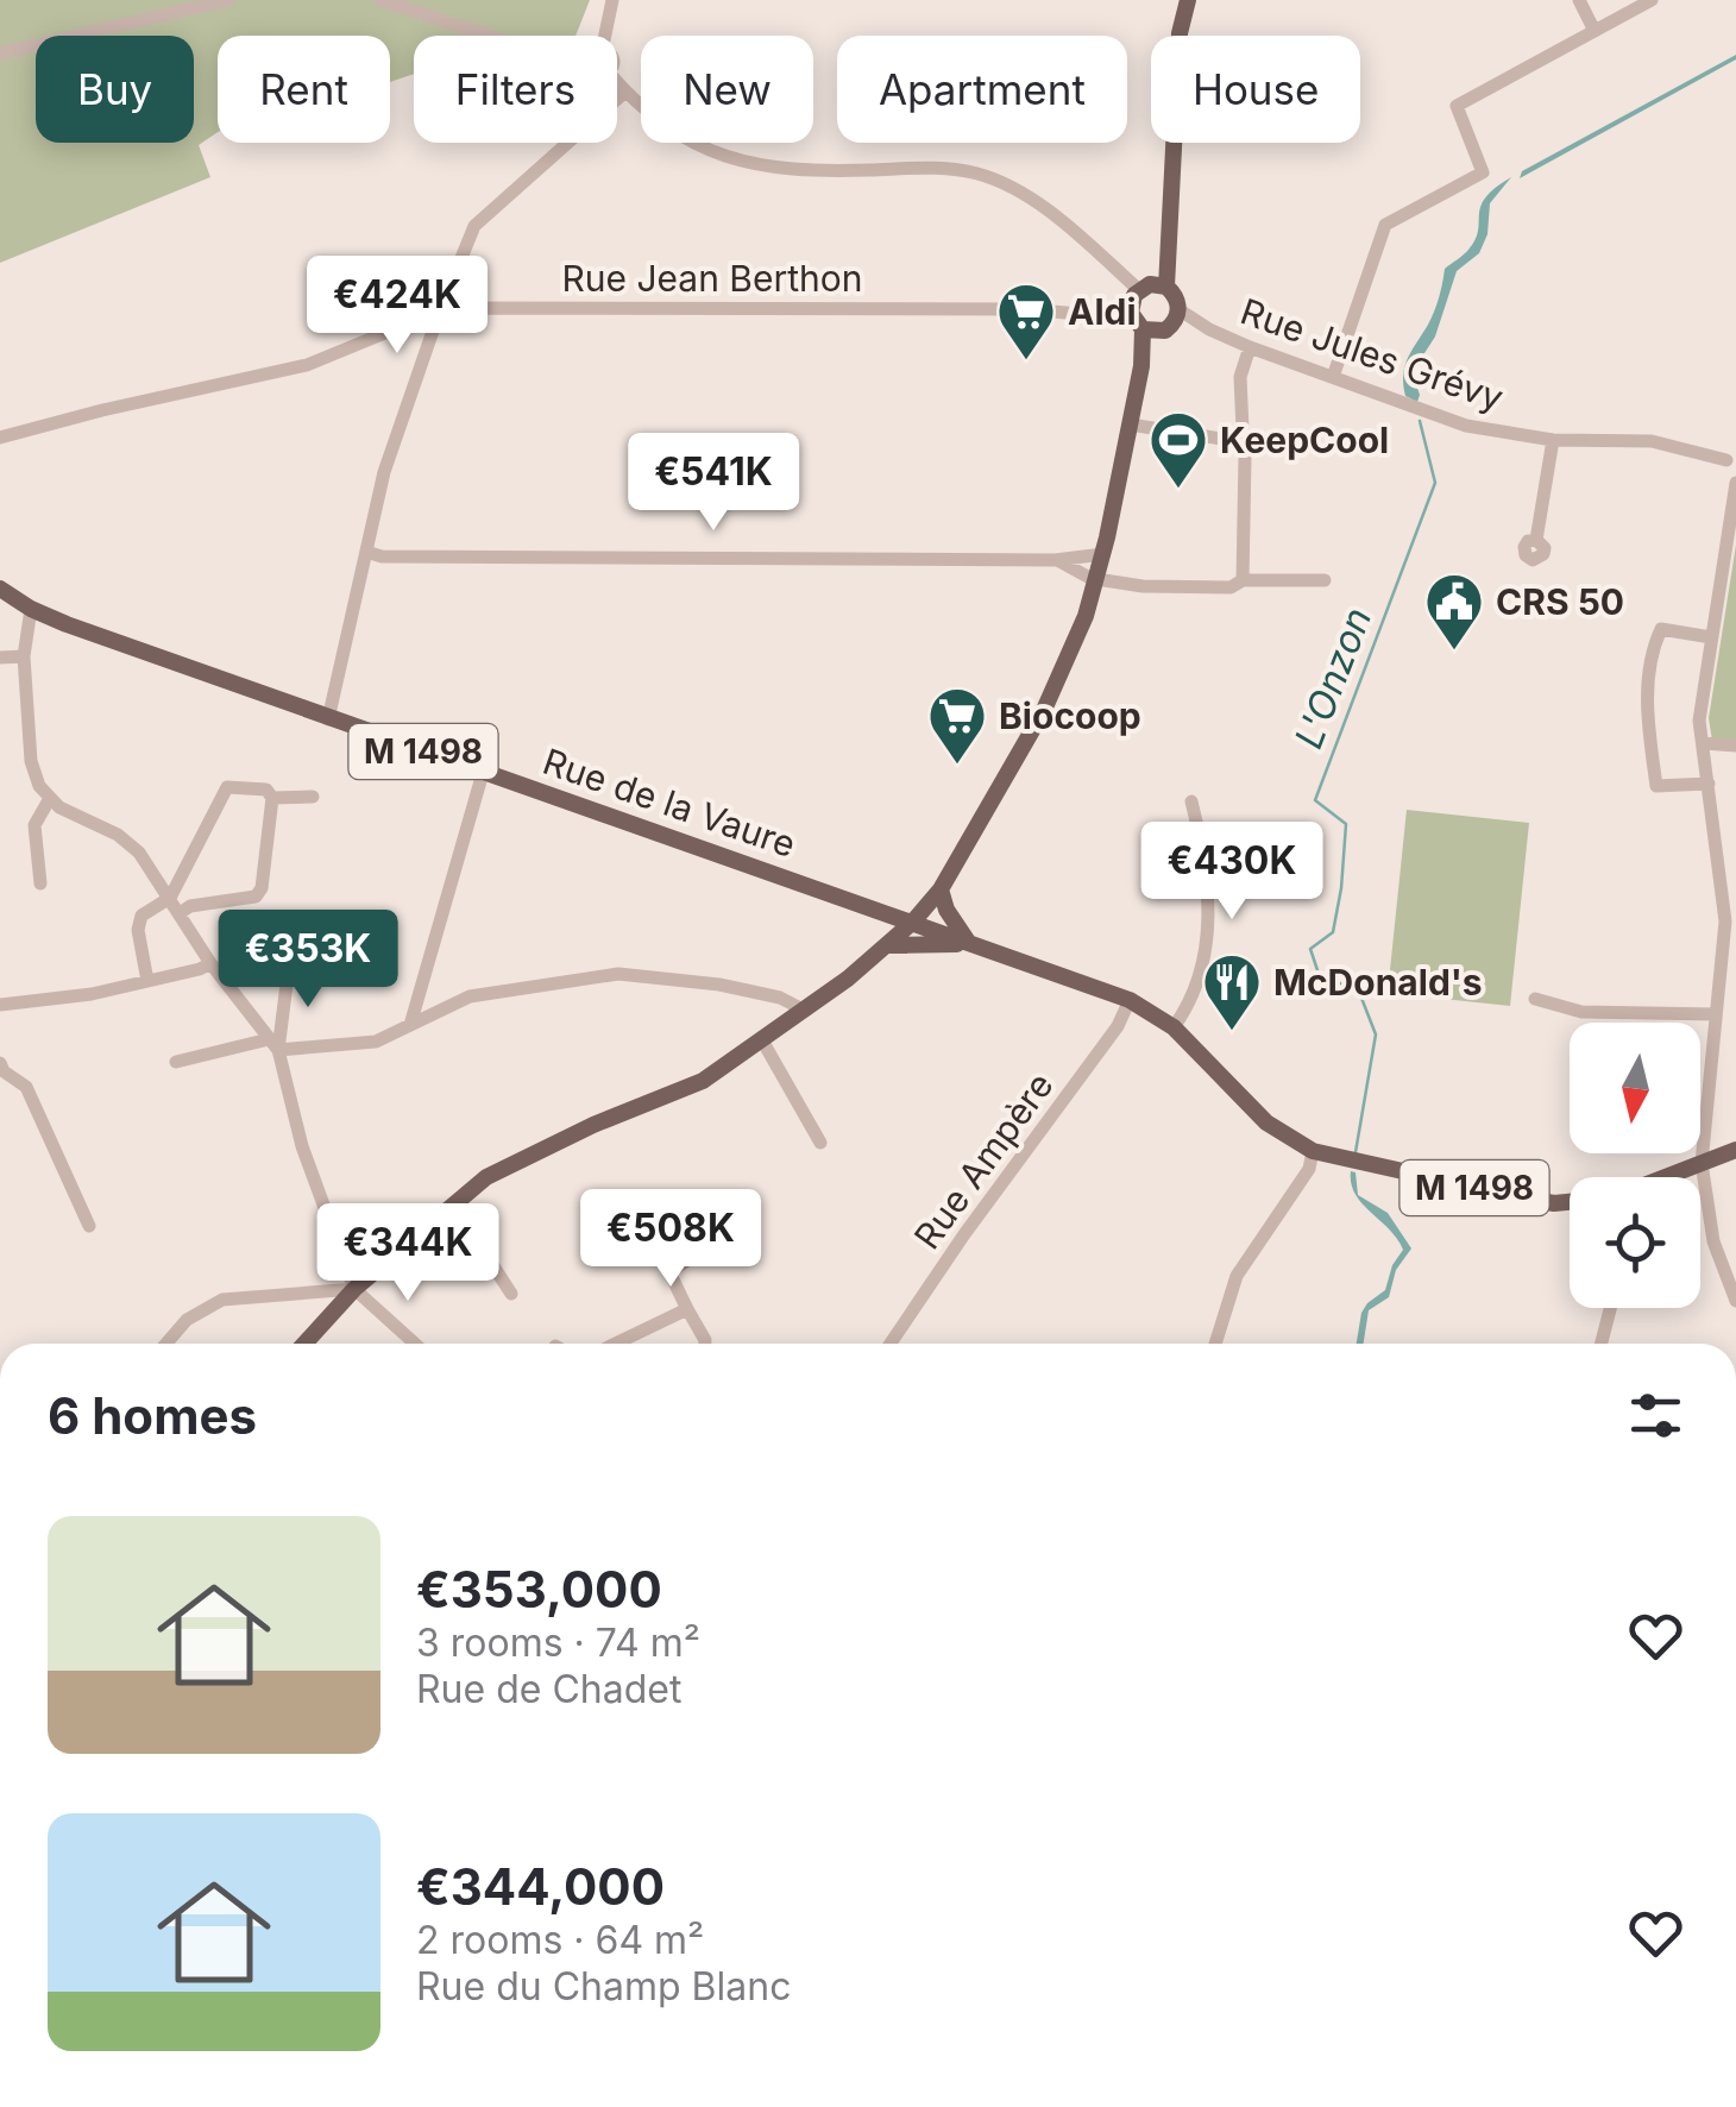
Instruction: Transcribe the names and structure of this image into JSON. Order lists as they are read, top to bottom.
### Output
{
  "streets": {
    "main road": ["M 1498", "Rue de la Vaure"],
    "street": ["Rue Jean Berthon", "Rue Jules Grévy", "Rue Ampère"]
  },
  "crossings": [
    ["Rue Jean Berthon", "Rue Jules Grévy"],
    ["M 1498", "Rue de la Vaure"],
    ["M 1498", "Rue Ampère"]
  ],
  "water": ["L'Onzon"],
  "places": {
    "supermarket": ["Aldi", "Biocoop"],
    "sports": ["KeepCool"],
    "public building": ["CRS 50"],
    "restaurant": ["McDonald's"]
  },
  "north": "bottom",
  "page": {
    "chip": [
      "Buy",
      "Rent",
      "Filters",
      "New",
      "Apartment",
      "House"
    ],
    "price": [
      "€424K",
      "€541K",
      "€430K",
      "€353K",
      "€508K",
      "€344K"
    ],
    "heading": "6 homes",
    "list": [
      {
        "name": "€353,000",
        "note": "3 rooms · 74 m² · Rue de Chadet"
      },
      {
        "name": "€344,000",
        "note": "2 rooms · 64 m² · Rue du Champ Blanc"
      }
    ]
  }
}
